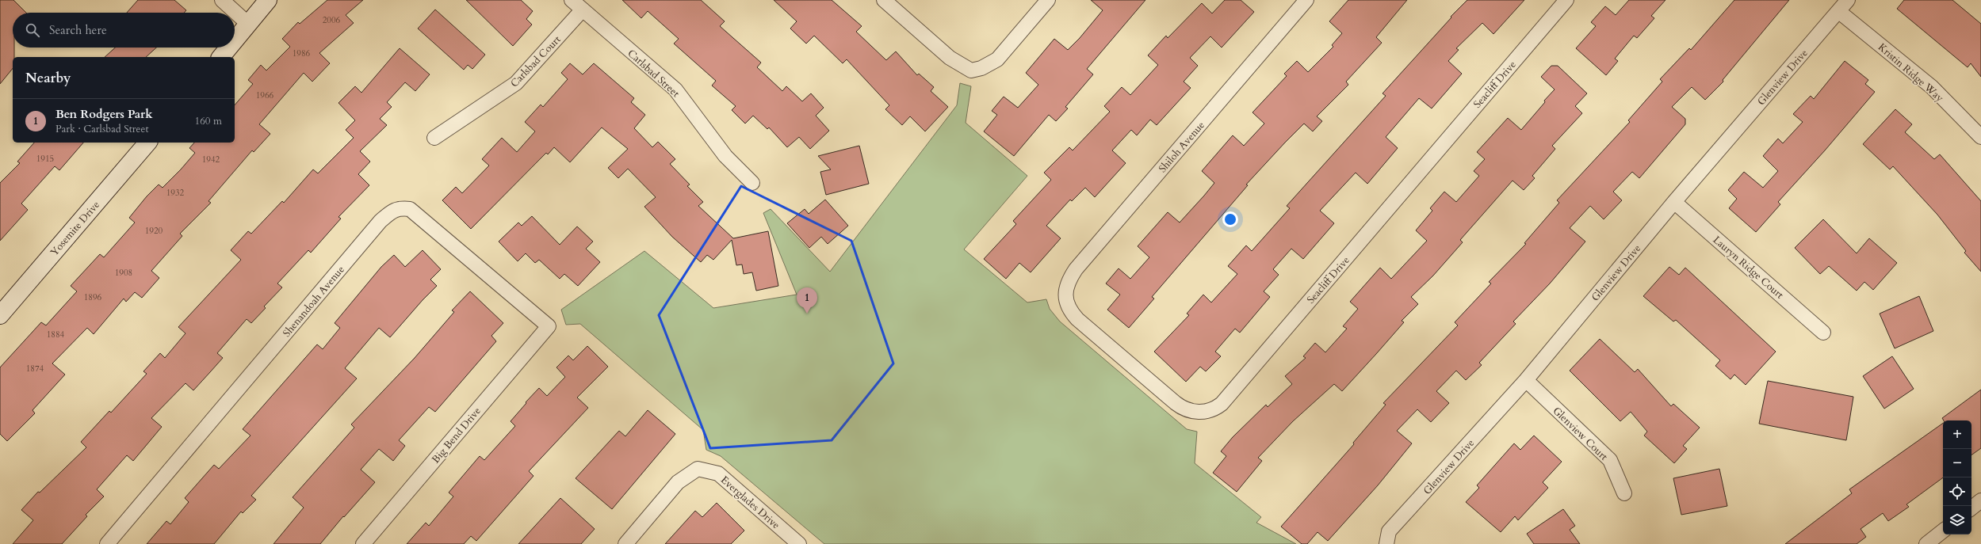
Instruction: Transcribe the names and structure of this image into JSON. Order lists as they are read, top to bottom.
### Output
{
  "streets": {
    "street": [
      "Carlsbad Court",
      "Kristin Ridge Way",
      "Carlsbad Street",
      "Glenview Drive",
      "Seacliff Drive",
      "Shiloh Avenue",
      "Yosemite Drive",
      "Lauryn Ridge Court",
      "Shenandoah Avenue",
      "Glenview Court",
      "Big Bend Drive",
      "Everglades Drive"
    ]
  },
  "crossings": [
    ["Carlsbad Court", "Carlsbad Street"],
    ["Kristin Ridge Way", "Glenview Drive"],
    ["Glenview Drive", "Lauryn Ridge Court"],
    ["Glenview Drive", "Glenview Court"],
    ["Seacliff Drive", "Shiloh Avenue"],
    ["Shenandoah Avenue", "Big Bend Drive"]
  ],
  "house_numbers": [
    "2006",
    "1986",
    "1966",
    "1915",
    "1942",
    "1932",
    "1920",
    "1908",
    "1896",
    "1884",
    "1874"
  ],
  "page": {
    "search": "Search here",
    "heading": "Nearby",
    "list": [
      {
        "mark": "1",
        "name": "Ben Rodgers Park",
        "note": "Park · Carlsbad Street",
        "value": "160 m"
      }
    ],
    "pins": "1",
    "map_buttons": ["+", "−"]
  }
}
